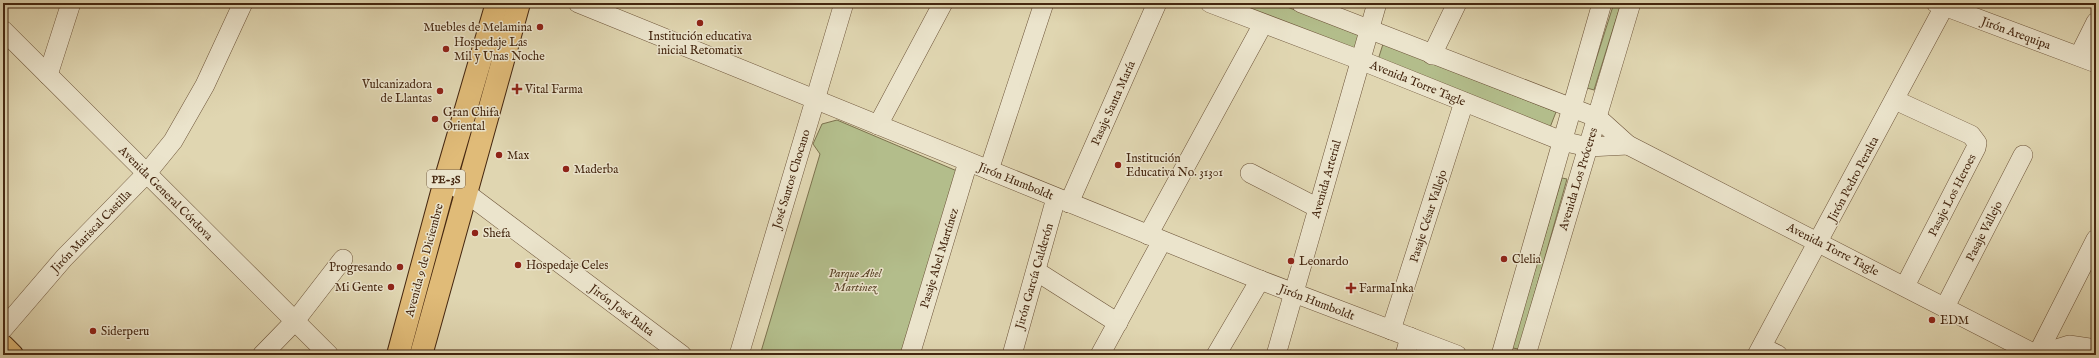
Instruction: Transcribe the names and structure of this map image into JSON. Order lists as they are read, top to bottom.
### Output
{
  "streets": {
    "main road": ["PE-3S", "Avenida 9 de Diciembre"],
    "street": [
      "Jirón Arequipa",
      "Avenida Torre Tagle",
      "Pasaje Santa María",
      "José Santos Chocano",
      "Avenida Arterial",
      "Avenida Los Próceres",
      "Jirón Pedro Peralta",
      "Jirón Humboldt",
      "Avenida General Córdova",
      "Pasaje Los Heroes",
      "Pasaje César Vallejo",
      "Jirón Mariscal Castilla",
      "Pasaje Vallejo",
      "Pasaje Abel Martínez",
      "Jirón García Calderón",
      "Jirón José Balta"
    ]
  },
  "crossings": [
    ["Jirón Arequipa", "Jirón Pedro Peralta"],
    ["Avenida Torre Tagle", "Avenida Arterial"],
    ["Avenida Torre Tagle", "Avenida Los Próceres"],
    ["Avenida Torre Tagle", "Jirón Pedro Peralta"],
    ["Avenida Torre Tagle", "Pasaje Los Heroes"],
    ["Avenida Torre Tagle", "Pasaje César Vallejo"],
    ["Avenida Torre Tagle", "Pasaje Vallejo"],
    ["Pasaje Santa María", "Jirón Humboldt"],
    ["Pasaje Santa María", "Jirón García Calderón"],
    ["José Santos Chocano", "Jirón Humboldt"],
    ["Avenida Arterial", "Jirón Humboldt"],
    ["Jirón Pedro Peralta", "Pasaje Los Heroes"],
    ["Jirón Humboldt", "Pasaje César Vallejo"],
    ["Jirón Humboldt", "Pasaje Abel Martínez"],
    ["Jirón Humboldt", "Jirón García Calderón"],
    ["Avenida General Córdova", "Jirón Mariscal Castilla"],
    ["Avenida 9 de Diciembre", "Jirón José Balta"]
  ],
  "parks": ["Parque Abel Martinez"],
  "places": {
    "other": [
      "Institución educativa inicial Retomatix",
      "Muebles de Melamina",
      "Hospedaje Las Mil y Unas Noche",
      "Vulcanizadora de Llantas",
      "Gran Chifa Oriental",
      "Max",
      "Institución Educativa No. 31301",
      "Maderba",
      "Shefa",
      "Clelia",
      "Leonardo",
      "Hospedaje Celes",
      "Progresando",
      "Mi Gente",
      "EDM",
      "Siderperu"
    ],
    "health": ["Vital Farma", "FarmaInka"]
  }
}
